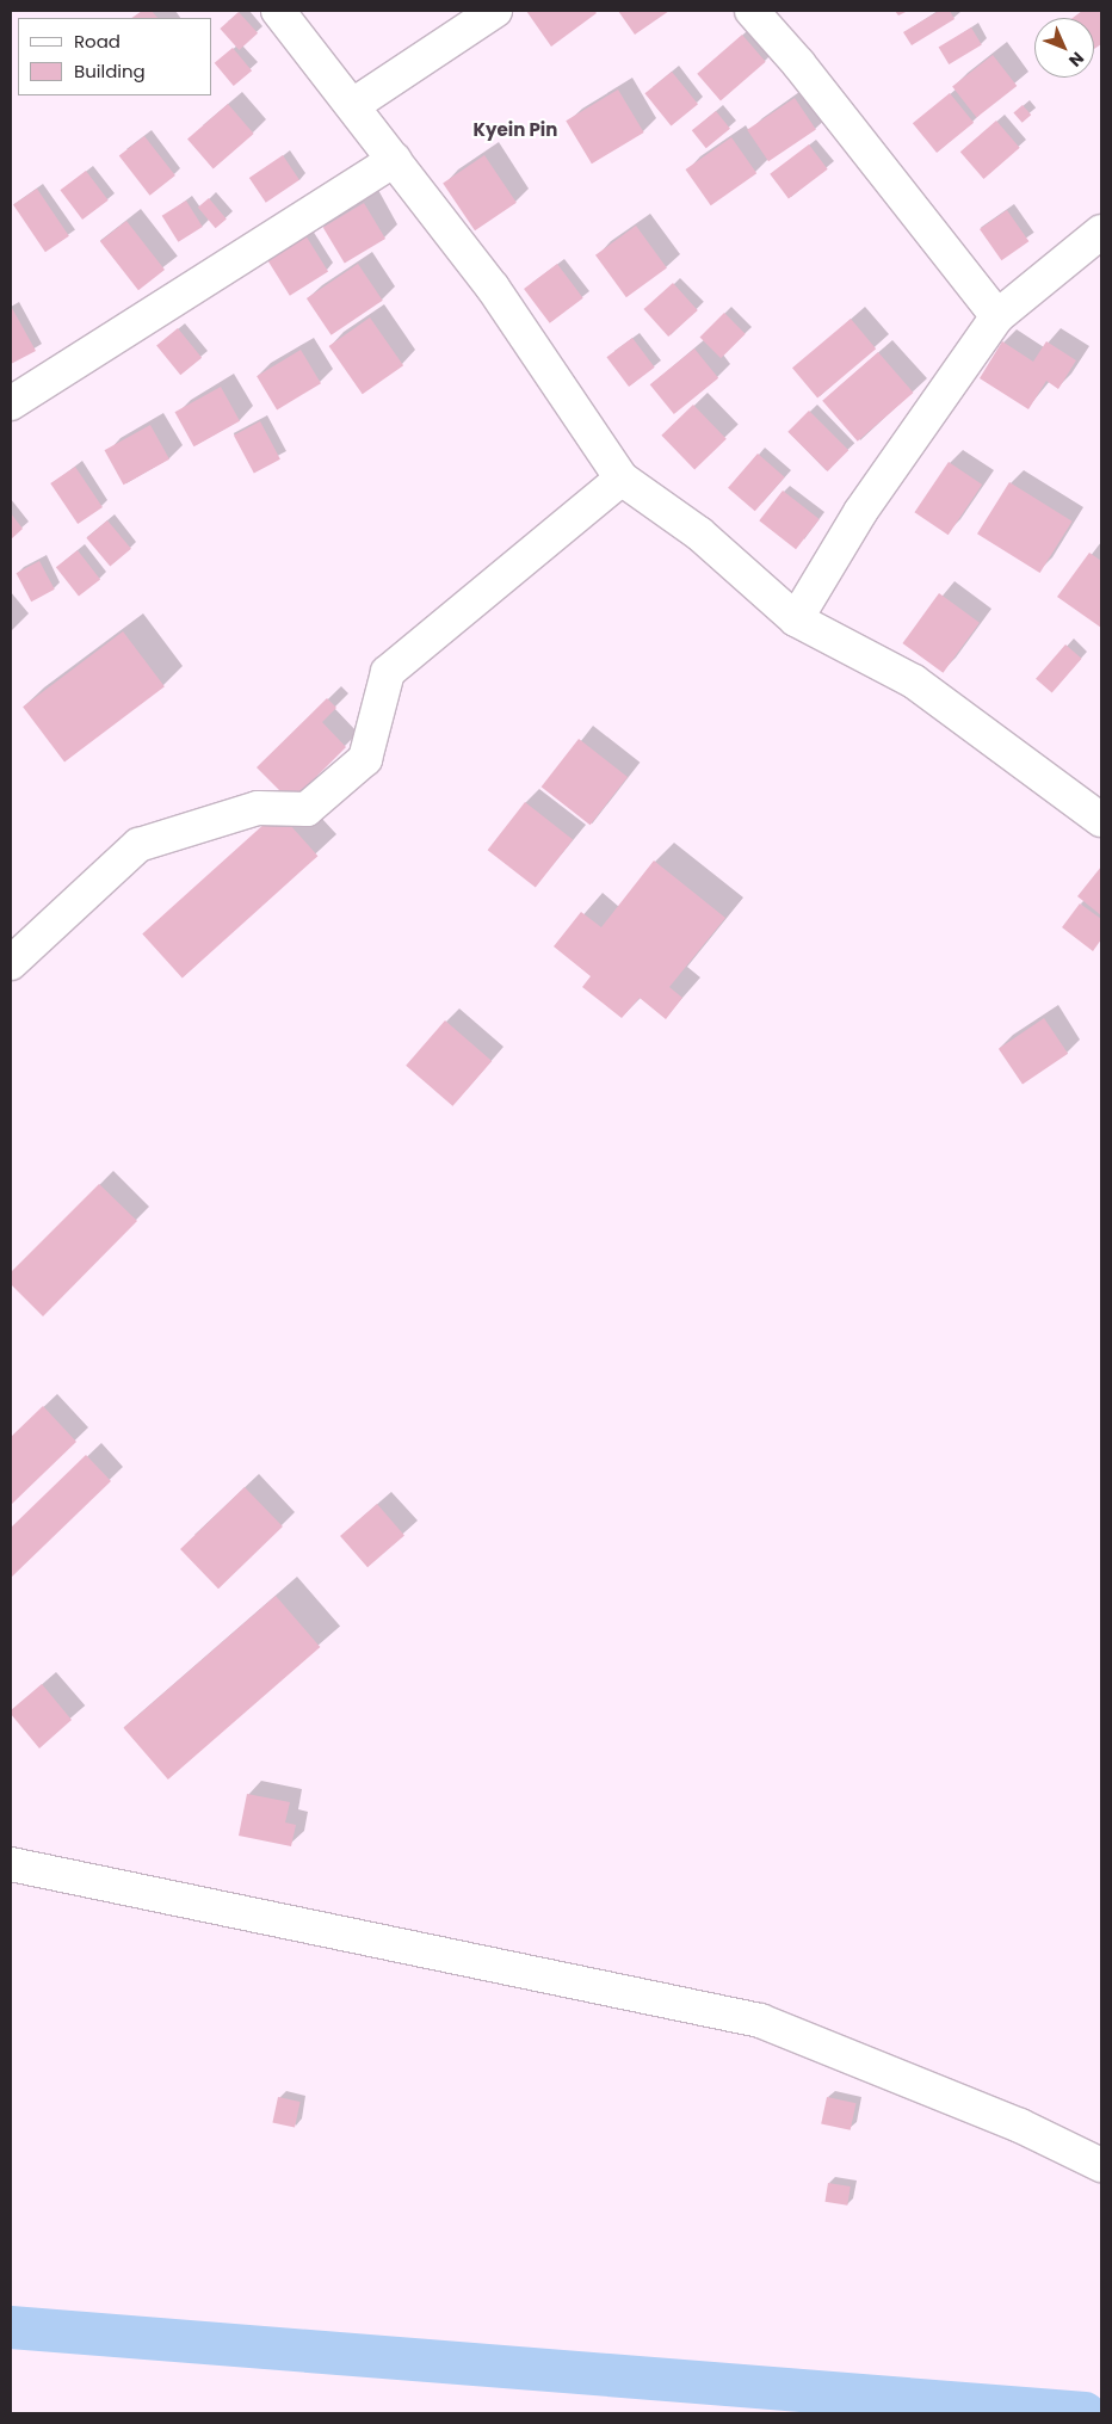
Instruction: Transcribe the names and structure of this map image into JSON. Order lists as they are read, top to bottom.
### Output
{
  "districts": ["Kyein Pin"],
  "legend": ["Road", "Building"],
  "north": "bottom right"
}
